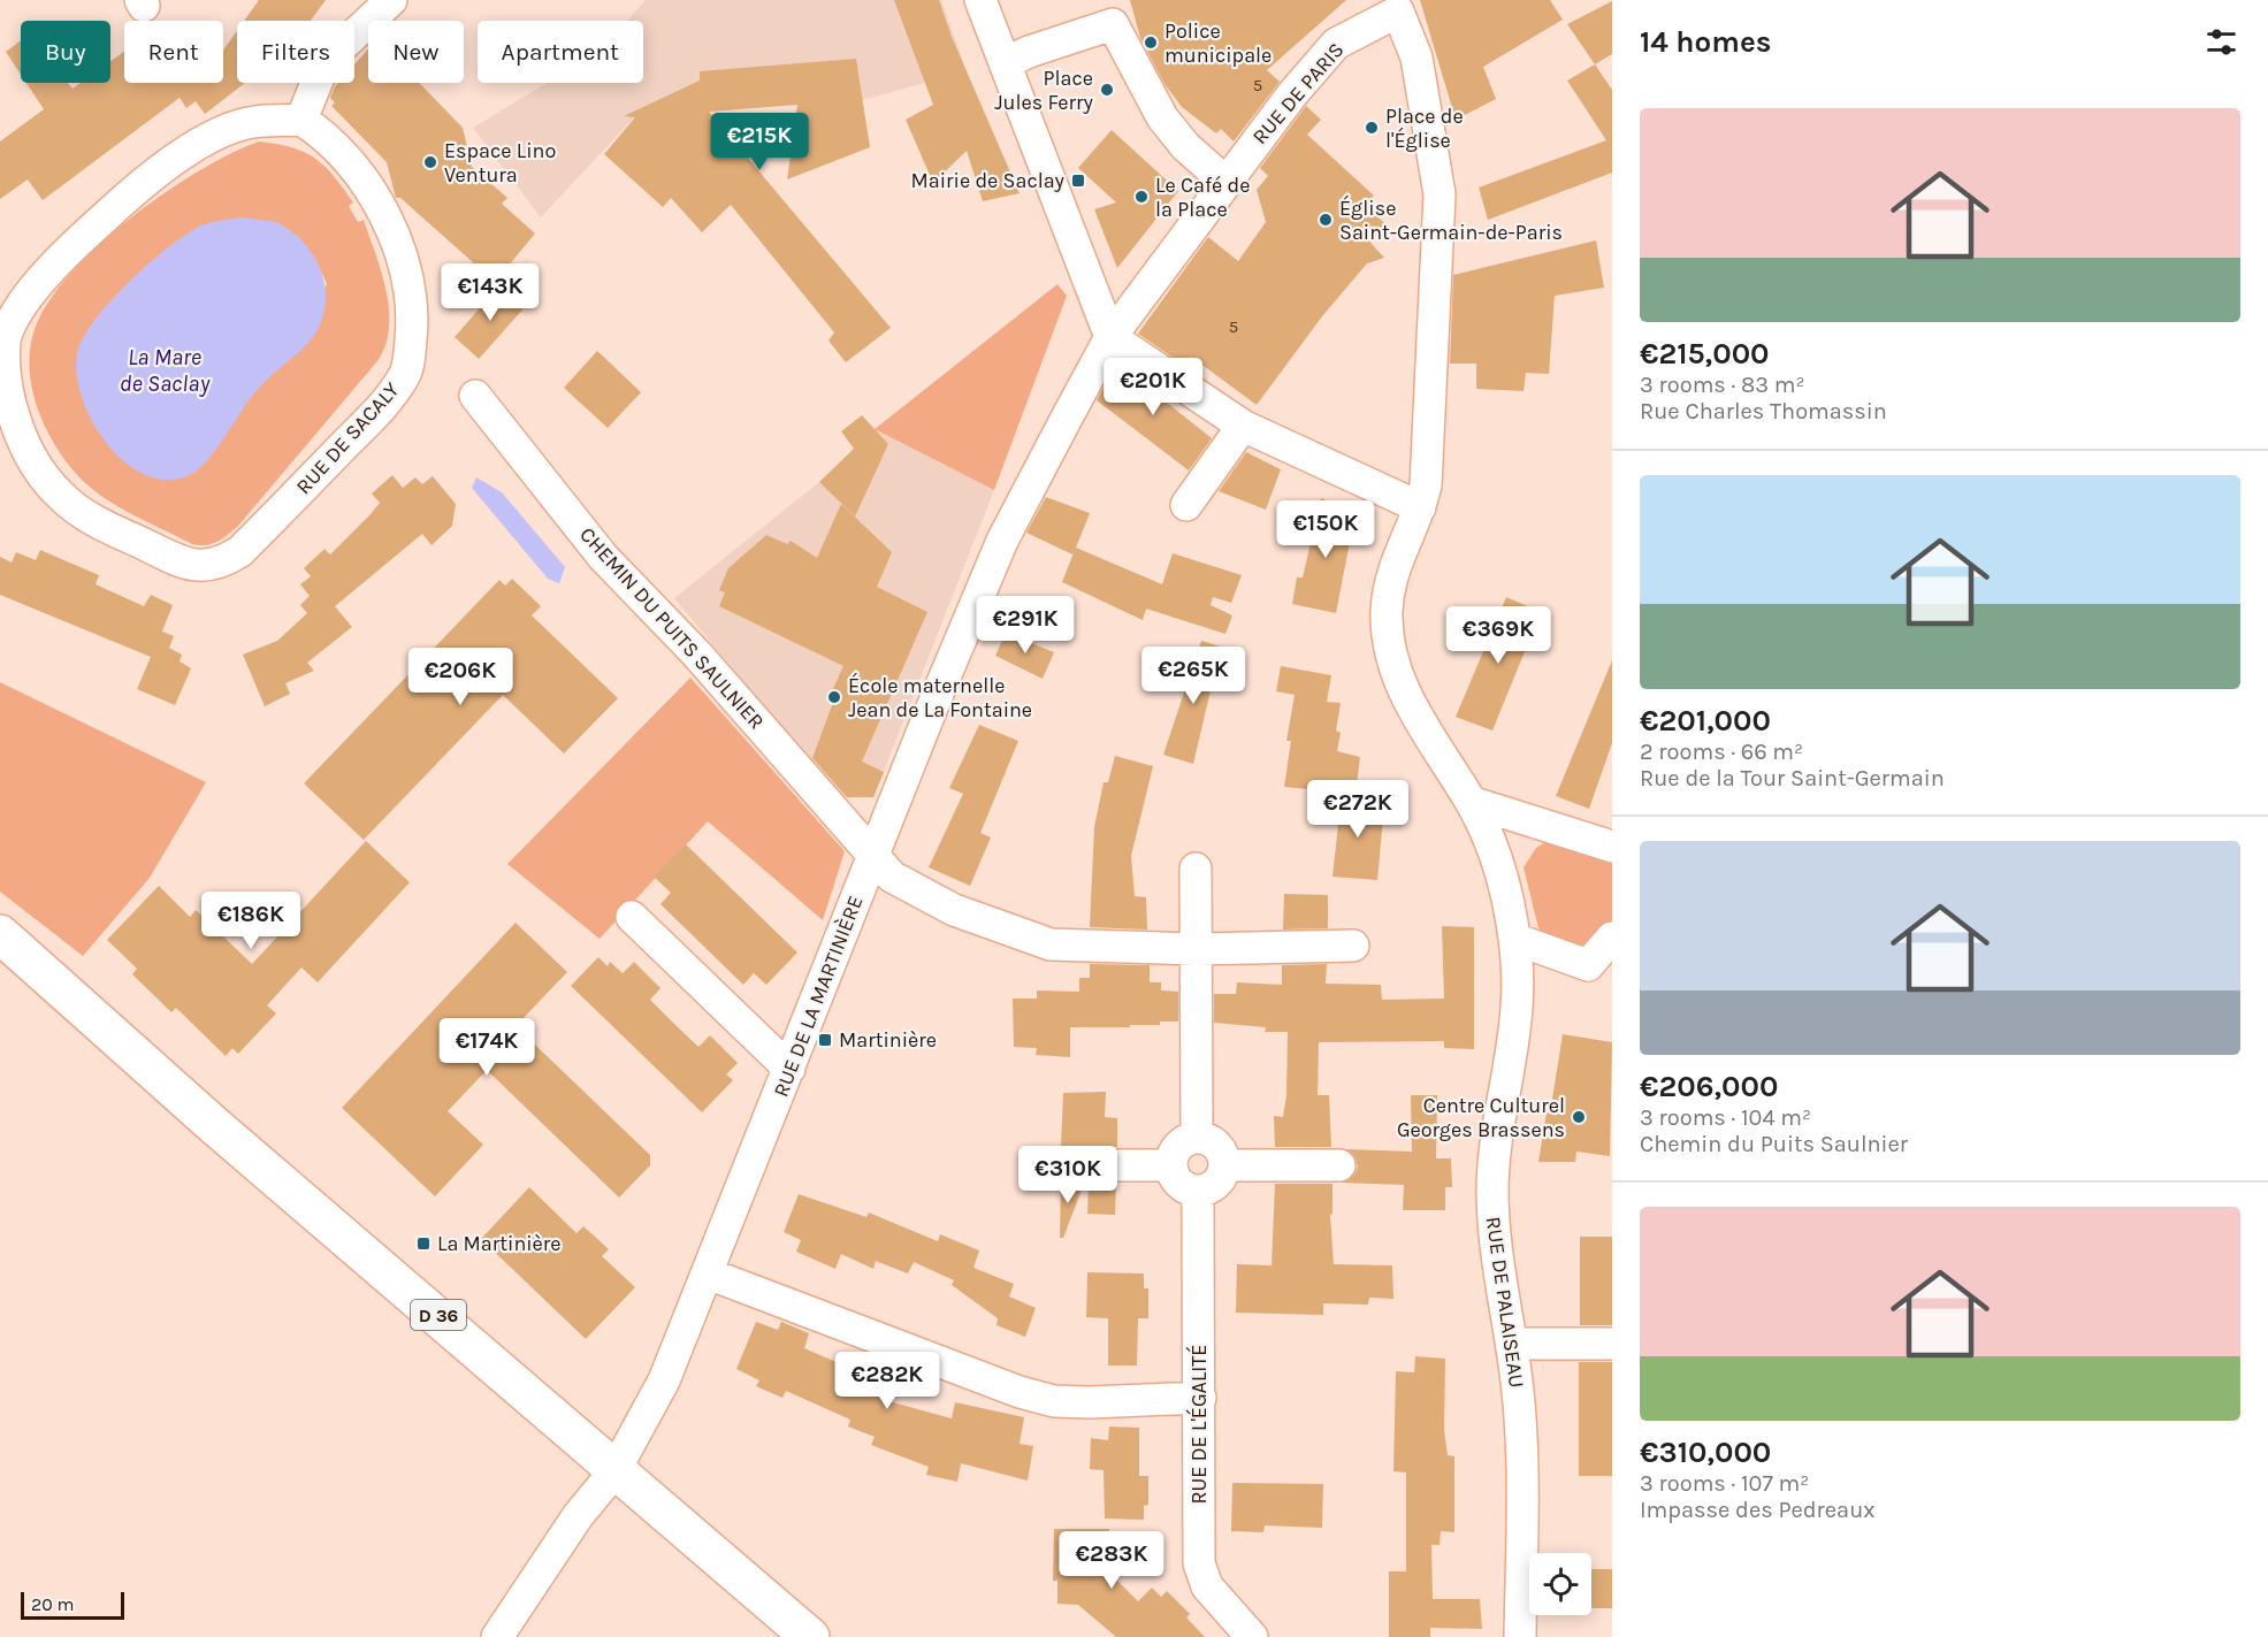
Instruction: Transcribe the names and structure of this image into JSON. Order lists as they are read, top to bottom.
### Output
{
  "streets": {
    "main road": ["D 36"],
    "street": [
      "RUE DE PARIS",
      "RUE DE SACALY",
      "CHEMIN DU PUITS SAULNIER",
      "RUE DE LA MARTINIÈRE",
      "RUE DE PALAISEAU",
      "RUE DE L'ÉGALITÉ"
    ]
  },
  "crossings": [
    ["RUE DE PARIS", "RUE DE LA MARTINIÈRE"],
    ["RUE DE PARIS", "RUE DE PALAISEAU"],
    ["CHEMIN DU PUITS SAULNIER", "RUE DE LA MARTINIÈRE"],
    ["RUE DE LA MARTINIÈRE", "D 36"]
  ],
  "water": ["La Mare de Saclay"],
  "places": {
    "other": [
      "Police municipale",
      "Place Jules Ferry",
      "Place de l'Église",
      "Espace Lino Ventura",
      "Le Café de la Place",
      "Église Saint-Germain-de-Paris",
      "École maternelle Jean de La Fontaine",
      "Centre Culturel Georges Brassens"
    ],
    "transit": ["Mairie de Saclay", "Martinière", "La Martinière"]
  },
  "house_numbers": ["5", "5"],
  "scale_bar": "20 m",
  "page": {
    "heading": "14 homes",
    "chip": [
      "Buy",
      "Rent",
      "Filters",
      "New",
      "Apartment"
    ],
    "list": [
      {
        "name": "€215,000",
        "note": "3 rooms · 83 m² · Rue Charles Thomassin"
      },
      {
        "name": "€201,000",
        "note": "2 rooms · 66 m² · Rue de la Tour Saint-Germain"
      },
      {
        "name": "€206,000",
        "note": "3 rooms · 104 m² · Chemin du Puits Saulnier"
      },
      {
        "name": "€310,000",
        "note": "3 rooms · 107 m² · Impasse des Pedreaux"
      }
    ],
    "price": [
      "€215K",
      "€143K",
      "€201K",
      "€150K",
      "€291K",
      "€369K",
      "€265K",
      "€206K",
      "€272K",
      "€186K",
      "€174K",
      "€310K",
      "€282K",
      "€283K"
    ],
    "scale": "20 m"
  }
}
